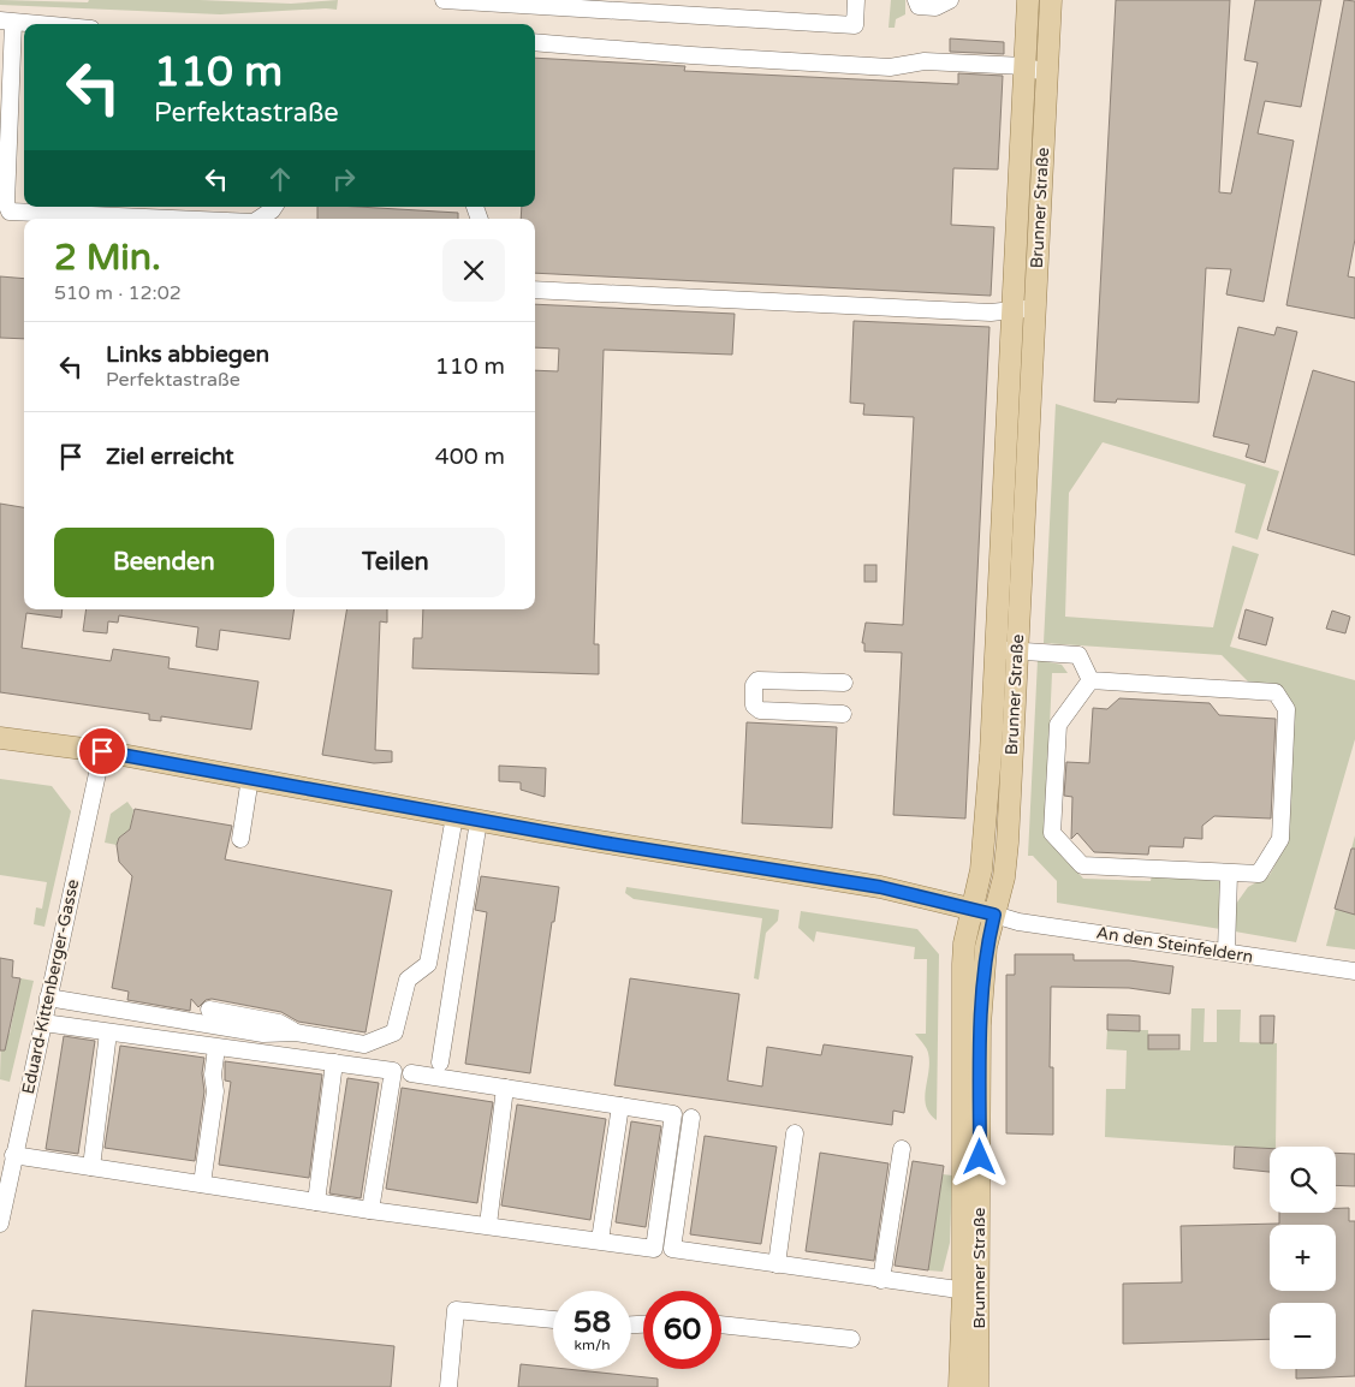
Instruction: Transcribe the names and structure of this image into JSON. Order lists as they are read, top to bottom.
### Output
{
  "streets": {
    "main road": ["Brunner Straße"],
    "street": ["An den Steinfeldern", "Eduard-Kittenberger-Gasse"]
  },
  "crossings": [
    ["Brunner Straße", "An den Steinfeldern"]
  ],
  "page": {
    "turn": ["110 m", "Perfektastraße"],
    "heading": ["2 Min.", "510 m · 12:02"],
    "list": [
      {
        "name": "Links abbiegen",
        "note": "Perfektastraße",
        "value": "110 m"
      },
      {
        "name": "Ziel erreicht",
        "value": "400 m"
      }
    ],
    "buttons": ["Beenden", "Teilen"],
    "map_buttons": ["+", "−"],
    "speed": "58 km/h",
    "limit": "60"
  }
}
